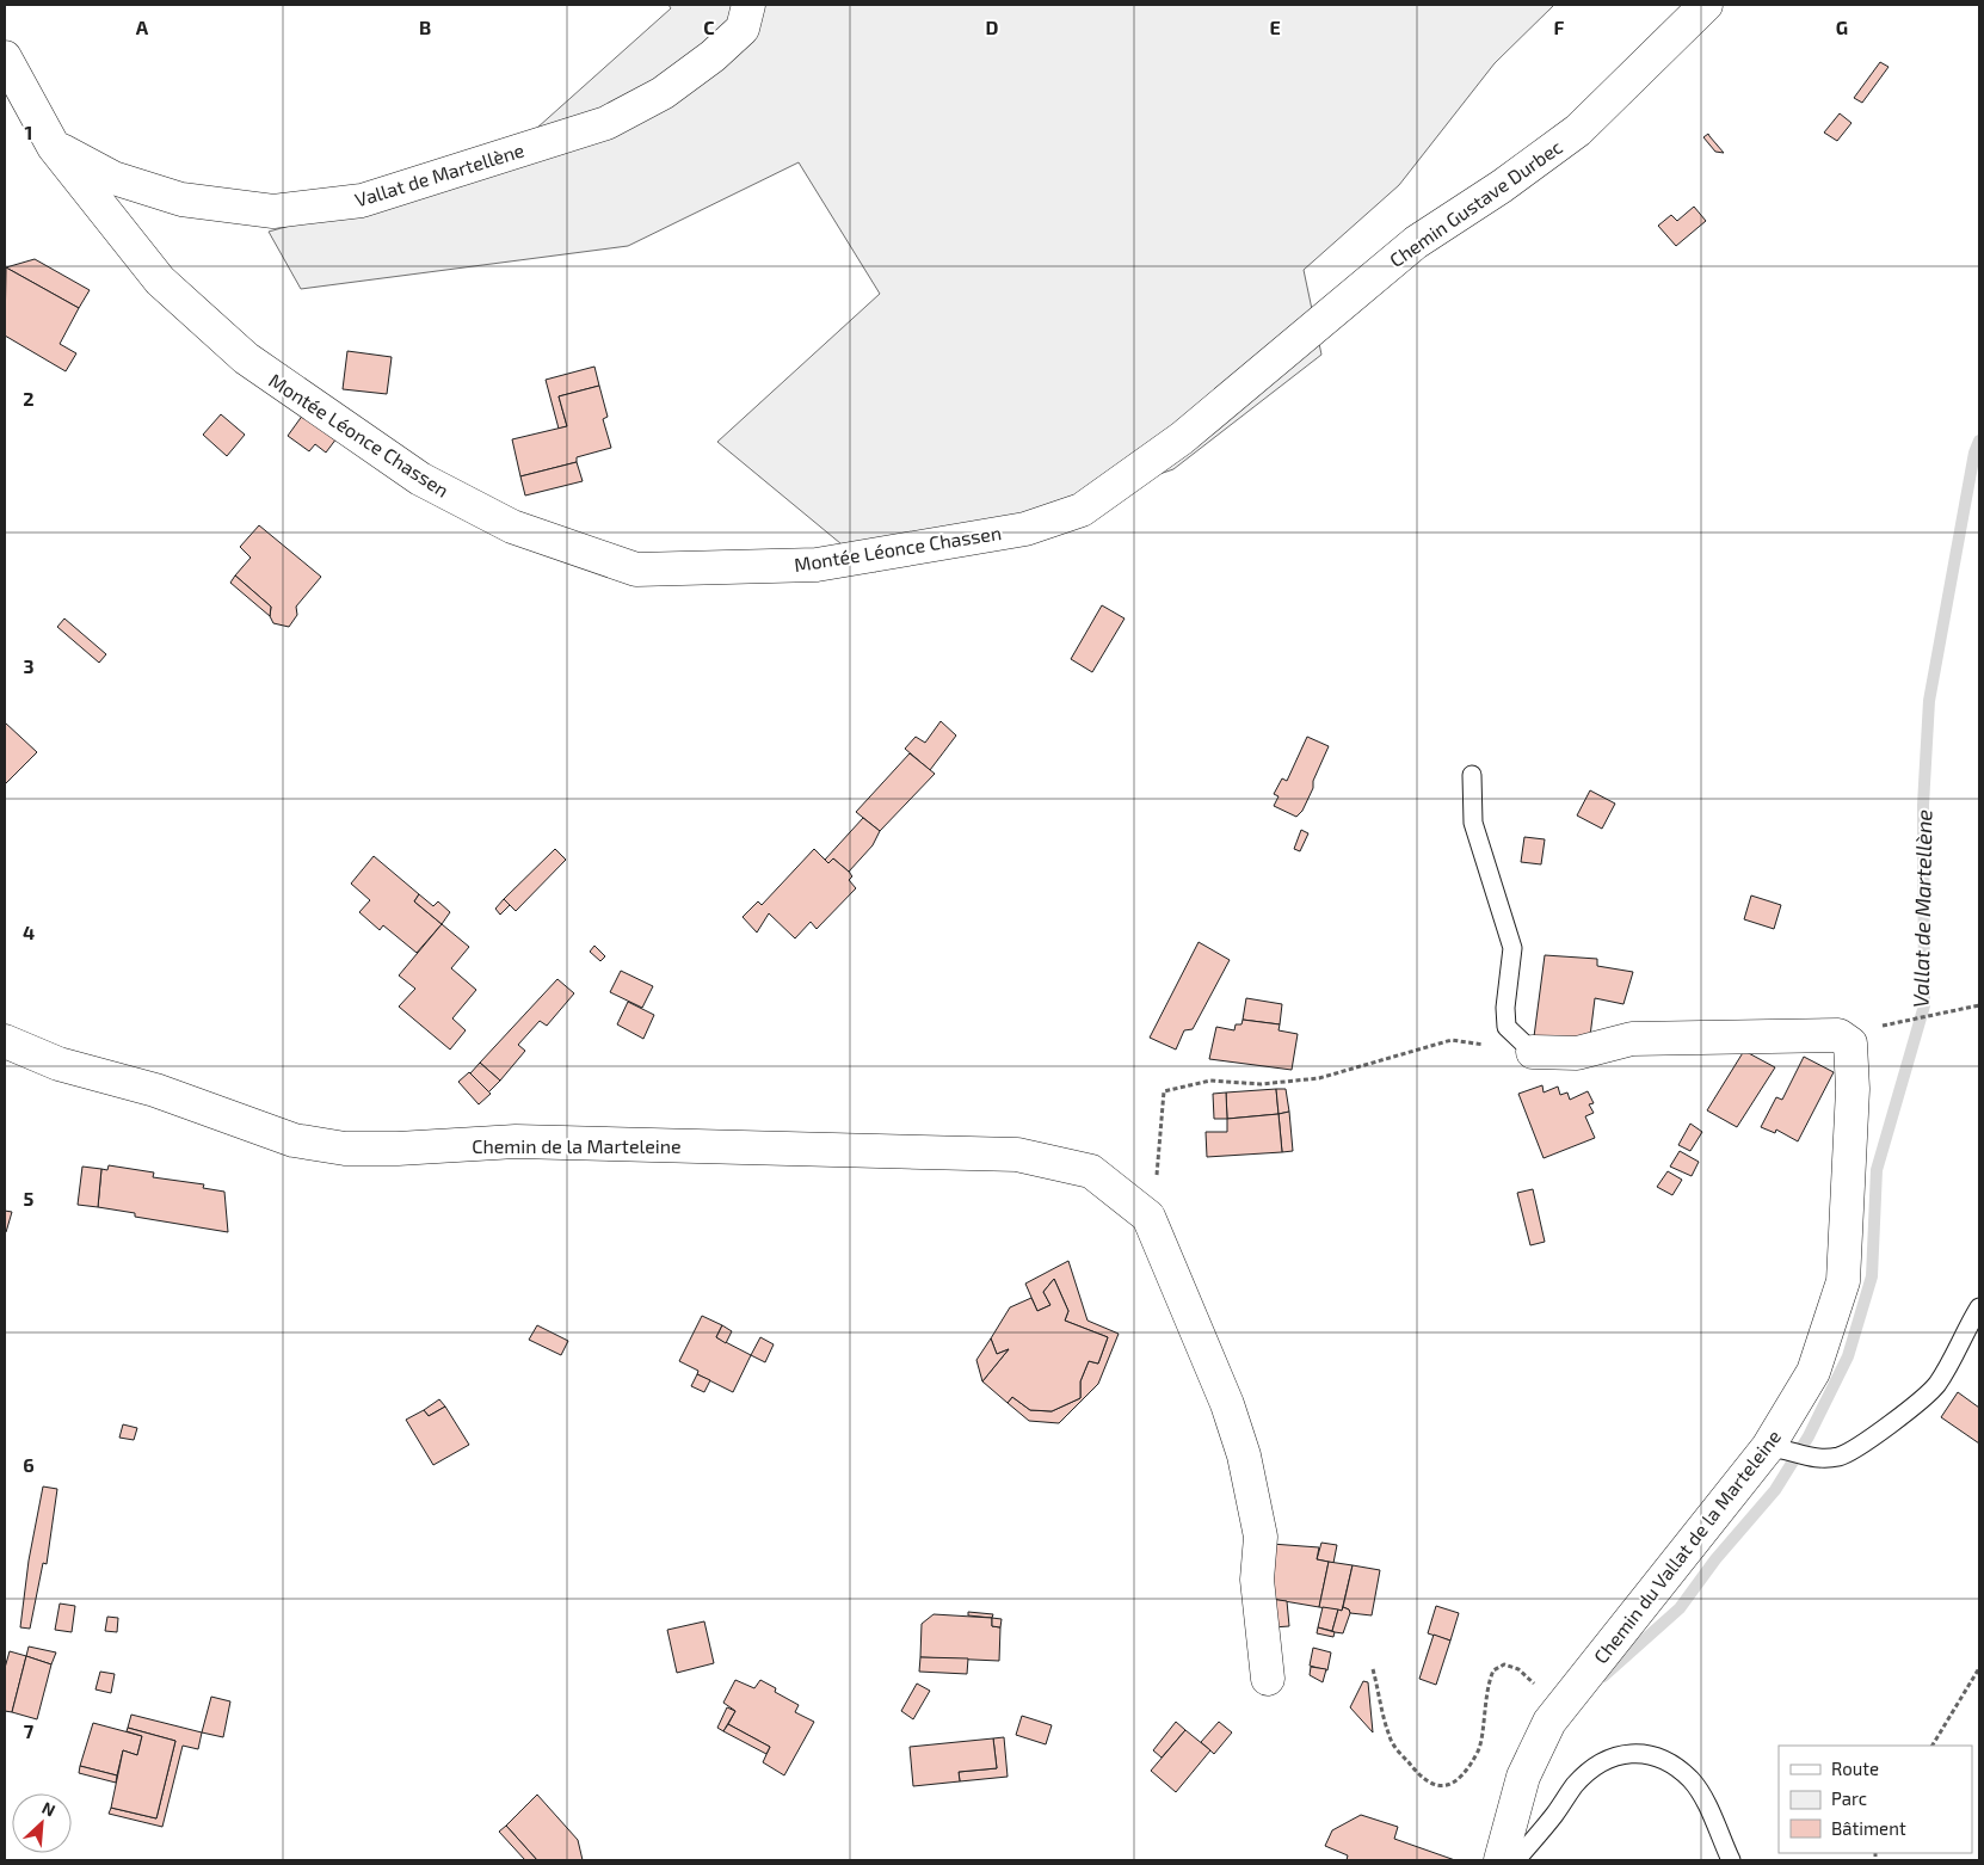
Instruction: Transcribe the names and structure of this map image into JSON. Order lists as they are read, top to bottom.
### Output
{
  "streets": {
    "street": [
      "Vallat de Martellène",
      "Chemin Gustave Durbec",
      "Montée Léonce Chassen",
      "Chemin de la Marteleine",
      "Chemin du Vallat de la Marteleine"
    ]
  },
  "crossings": [
    ["Vallat de Martellène", "Montée Léonce Chassen"],
    ["Chemin Gustave Durbec", "Montée Léonce Chassen"]
  ],
  "water": ["Vallat de Martellène"],
  "legend": ["Route", "Parc", "Bâtiment"],
  "north": "top right",
  "grid": {
    "columns": [
      "A",
      "B",
      "C",
      "D",
      "E",
      "F",
      "G"
    ],
    "rows": [
      "1",
      "2",
      "3",
      "4",
      "5",
      "6",
      "7"
    ]
  }
}
